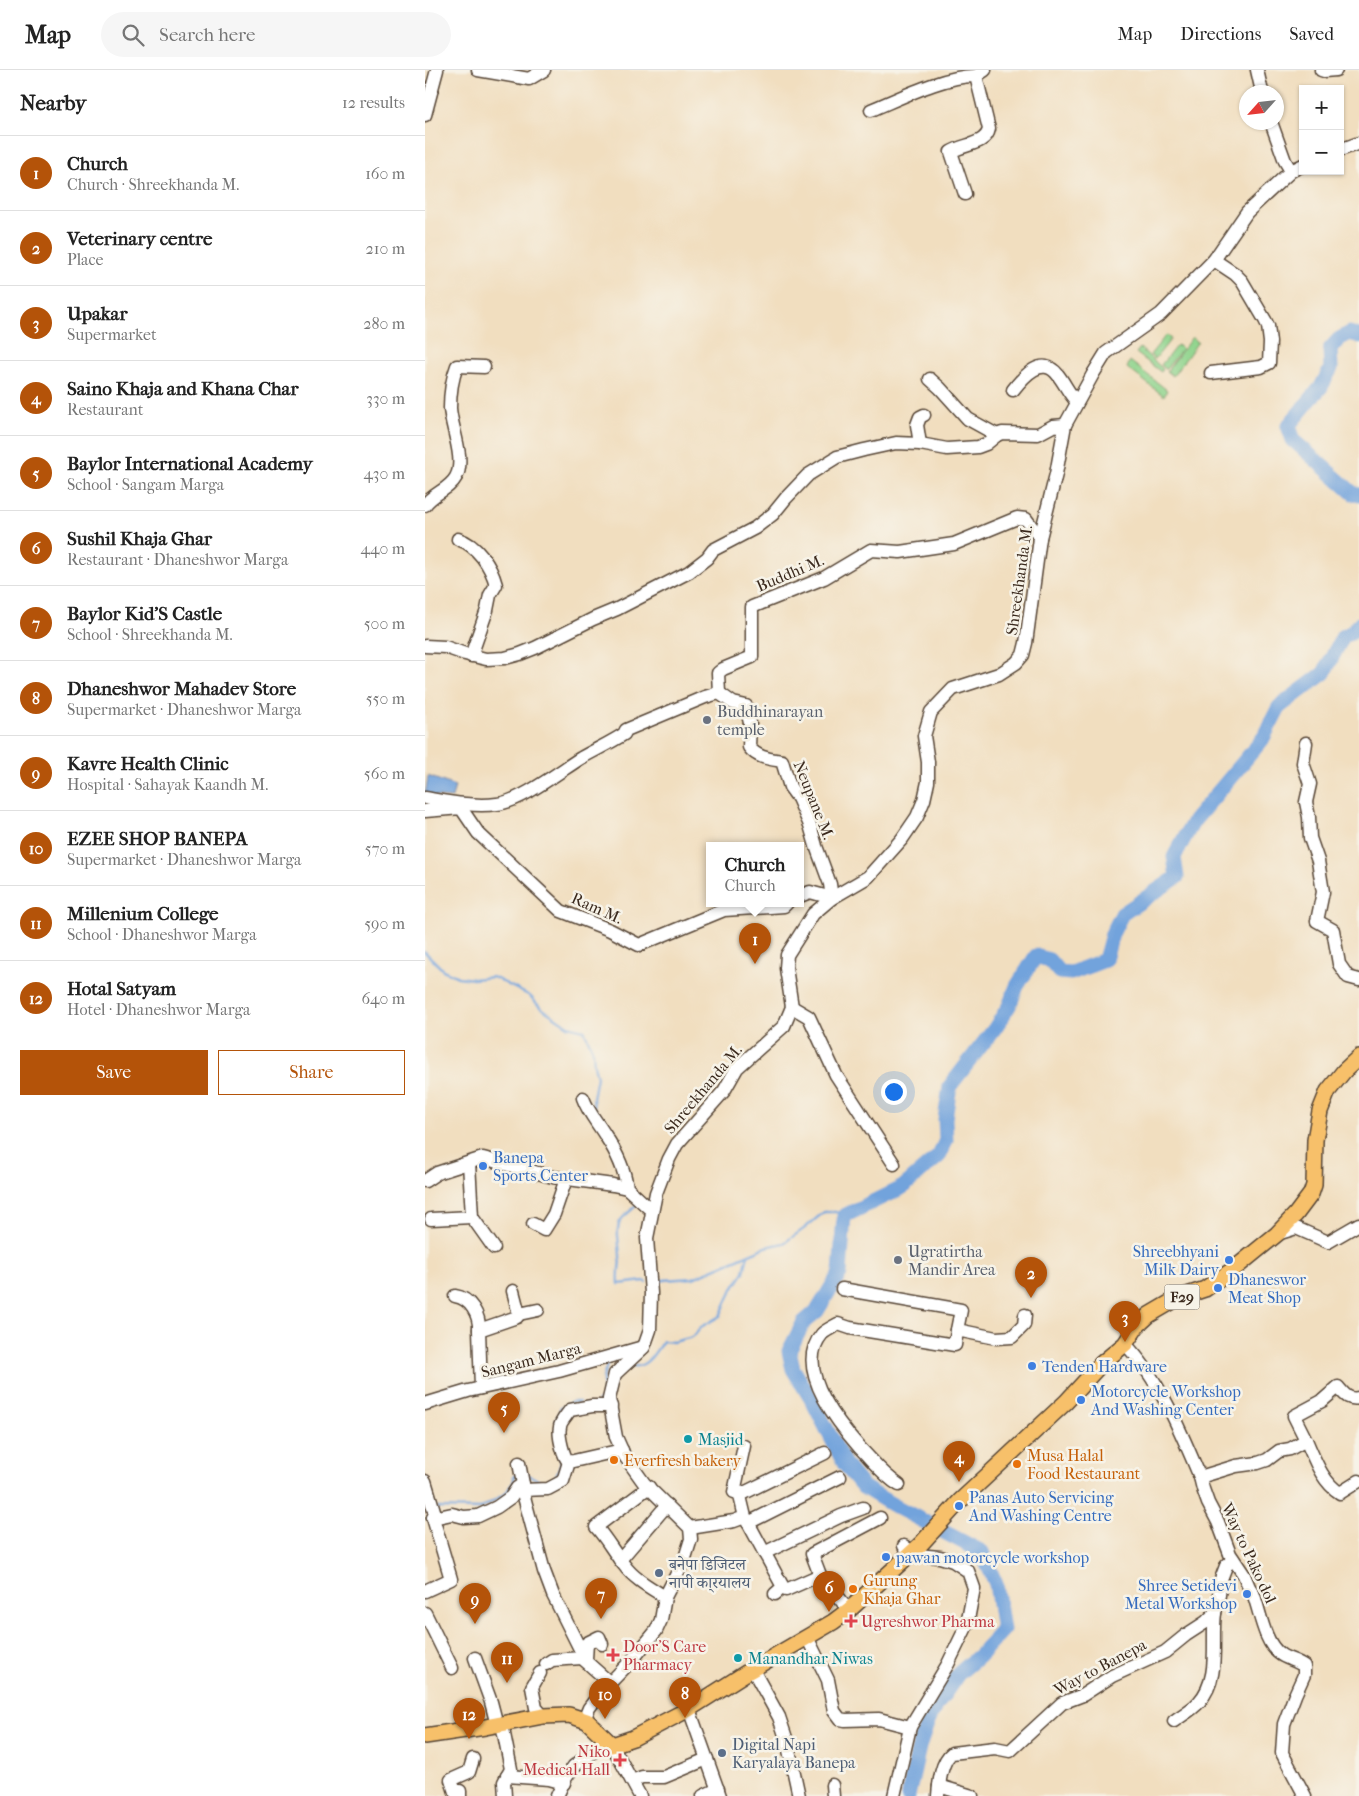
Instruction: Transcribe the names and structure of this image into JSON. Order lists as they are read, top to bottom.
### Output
{
  "streets": {
    "main road": ["F29"],
    "street": [
      "Buddhi M.",
      "Shreekhanda M.",
      "Neupane M.",
      "Ram M.",
      "Sangam Marga",
      "Way to Pako dol",
      "Way to Banepa"
    ]
  },
  "crossings": [
    ["Buddhi M.", "Shreekhanda M."],
    ["Buddhi M.", "Neupane M."],
    ["Shreekhanda M.", "Neupane M."],
    ["Shreekhanda M.", "Sangam Marga"],
    ["F29", "Way to Pako dol"]
  ],
  "places": {
    "other": [
      "Buddhinarayan temple",
      "Banepa Sports Center",
      "Ugratirtha Mandir Area",
      "Shreebhyani Milk Dairy",
      "Dhaneswor Meat Shop",
      "Tenden Hardware",
      "Motorcycle Workshop And Washing Center",
      "Masjid",
      "Everfresh bakery",
      "Musa Halal Food Restaurant",
      "Panas Auto Servicing And Washing Centre",
      "pawan motorcycle workshop",
      "बनेपा डिजिटल नापी का्रयालय",
      "Gurung Khaja Ghar",
      "Shree Setidevi Metal Workshop",
      "Manandhar Niwas",
      "Digital Napi Karyalaya Banepa"
    ],
    "health": ["Ugreshwor Pharma", "Door'S Care Pharmacy", "Niko Medical Hall"]
  },
  "north": "bottom left",
  "page": {
    "header": "Map",
    "search": "Search here",
    "nav": ["Map", "Directions", "Saved"],
    "heading": ["Nearby", "12 results"],
    "map_buttons": ["+", "−"],
    "list": [
      {
        "mark": "1",
        "name": "Church",
        "note": "Church · Shreekhanda M.",
        "value": "160 m"
      },
      {
        "mark": "2",
        "name": "Veterinary centre",
        "note": "Place",
        "value": "210 m"
      },
      {
        "mark": "3",
        "name": "Upakar",
        "note": "Supermarket",
        "value": "280 m"
      },
      {
        "mark": "4",
        "name": "Saino Khaja and Khana Char",
        "note": "Restaurant",
        "value": "330 m"
      },
      {
        "mark": "5",
        "name": "Baylor International Academy",
        "note": "School · Sangam Marga",
        "value": "430 m"
      },
      {
        "mark": "6",
        "name": "Sushil Khaja Ghar",
        "note": "Restaurant · Dhaneshwor Marga",
        "value": "440 m"
      },
      {
        "mark": "7",
        "name": "Baylor Kid'S Castle",
        "note": "School · Shreekhanda M.",
        "value": "500 m"
      },
      {
        "mark": "8",
        "name": "Dhaneshwor Mahadev Store",
        "note": "Supermarket · Dhaneshwor Marga",
        "value": "550 m"
      },
      {
        "mark": "9",
        "name": "Kavre Health Clinic",
        "note": "Hospital · Sahayak Kaandh M.",
        "value": "560 m"
      },
      {
        "mark": "10",
        "name": "EZEE SHOP BANEPA",
        "note": "Supermarket · Dhaneshwor Marga",
        "value": "570 m"
      },
      {
        "mark": "11",
        "name": "Millenium College",
        "note": "School · Dhaneshwor Marga",
        "value": "590 m"
      },
      {
        "mark": "12",
        "name": "Hotal Satyam",
        "note": "Hotel · Dhaneshwor Marga",
        "value": "640 m"
      }
    ],
    "popup": ["Church", "Church"],
    "pins": [
      "1",
      "2",
      "3",
      "5",
      "4",
      "6",
      "7",
      "9",
      "11",
      "8",
      "10",
      "12"
    ],
    "buttons": ["Save", "Share"]
  }
}
